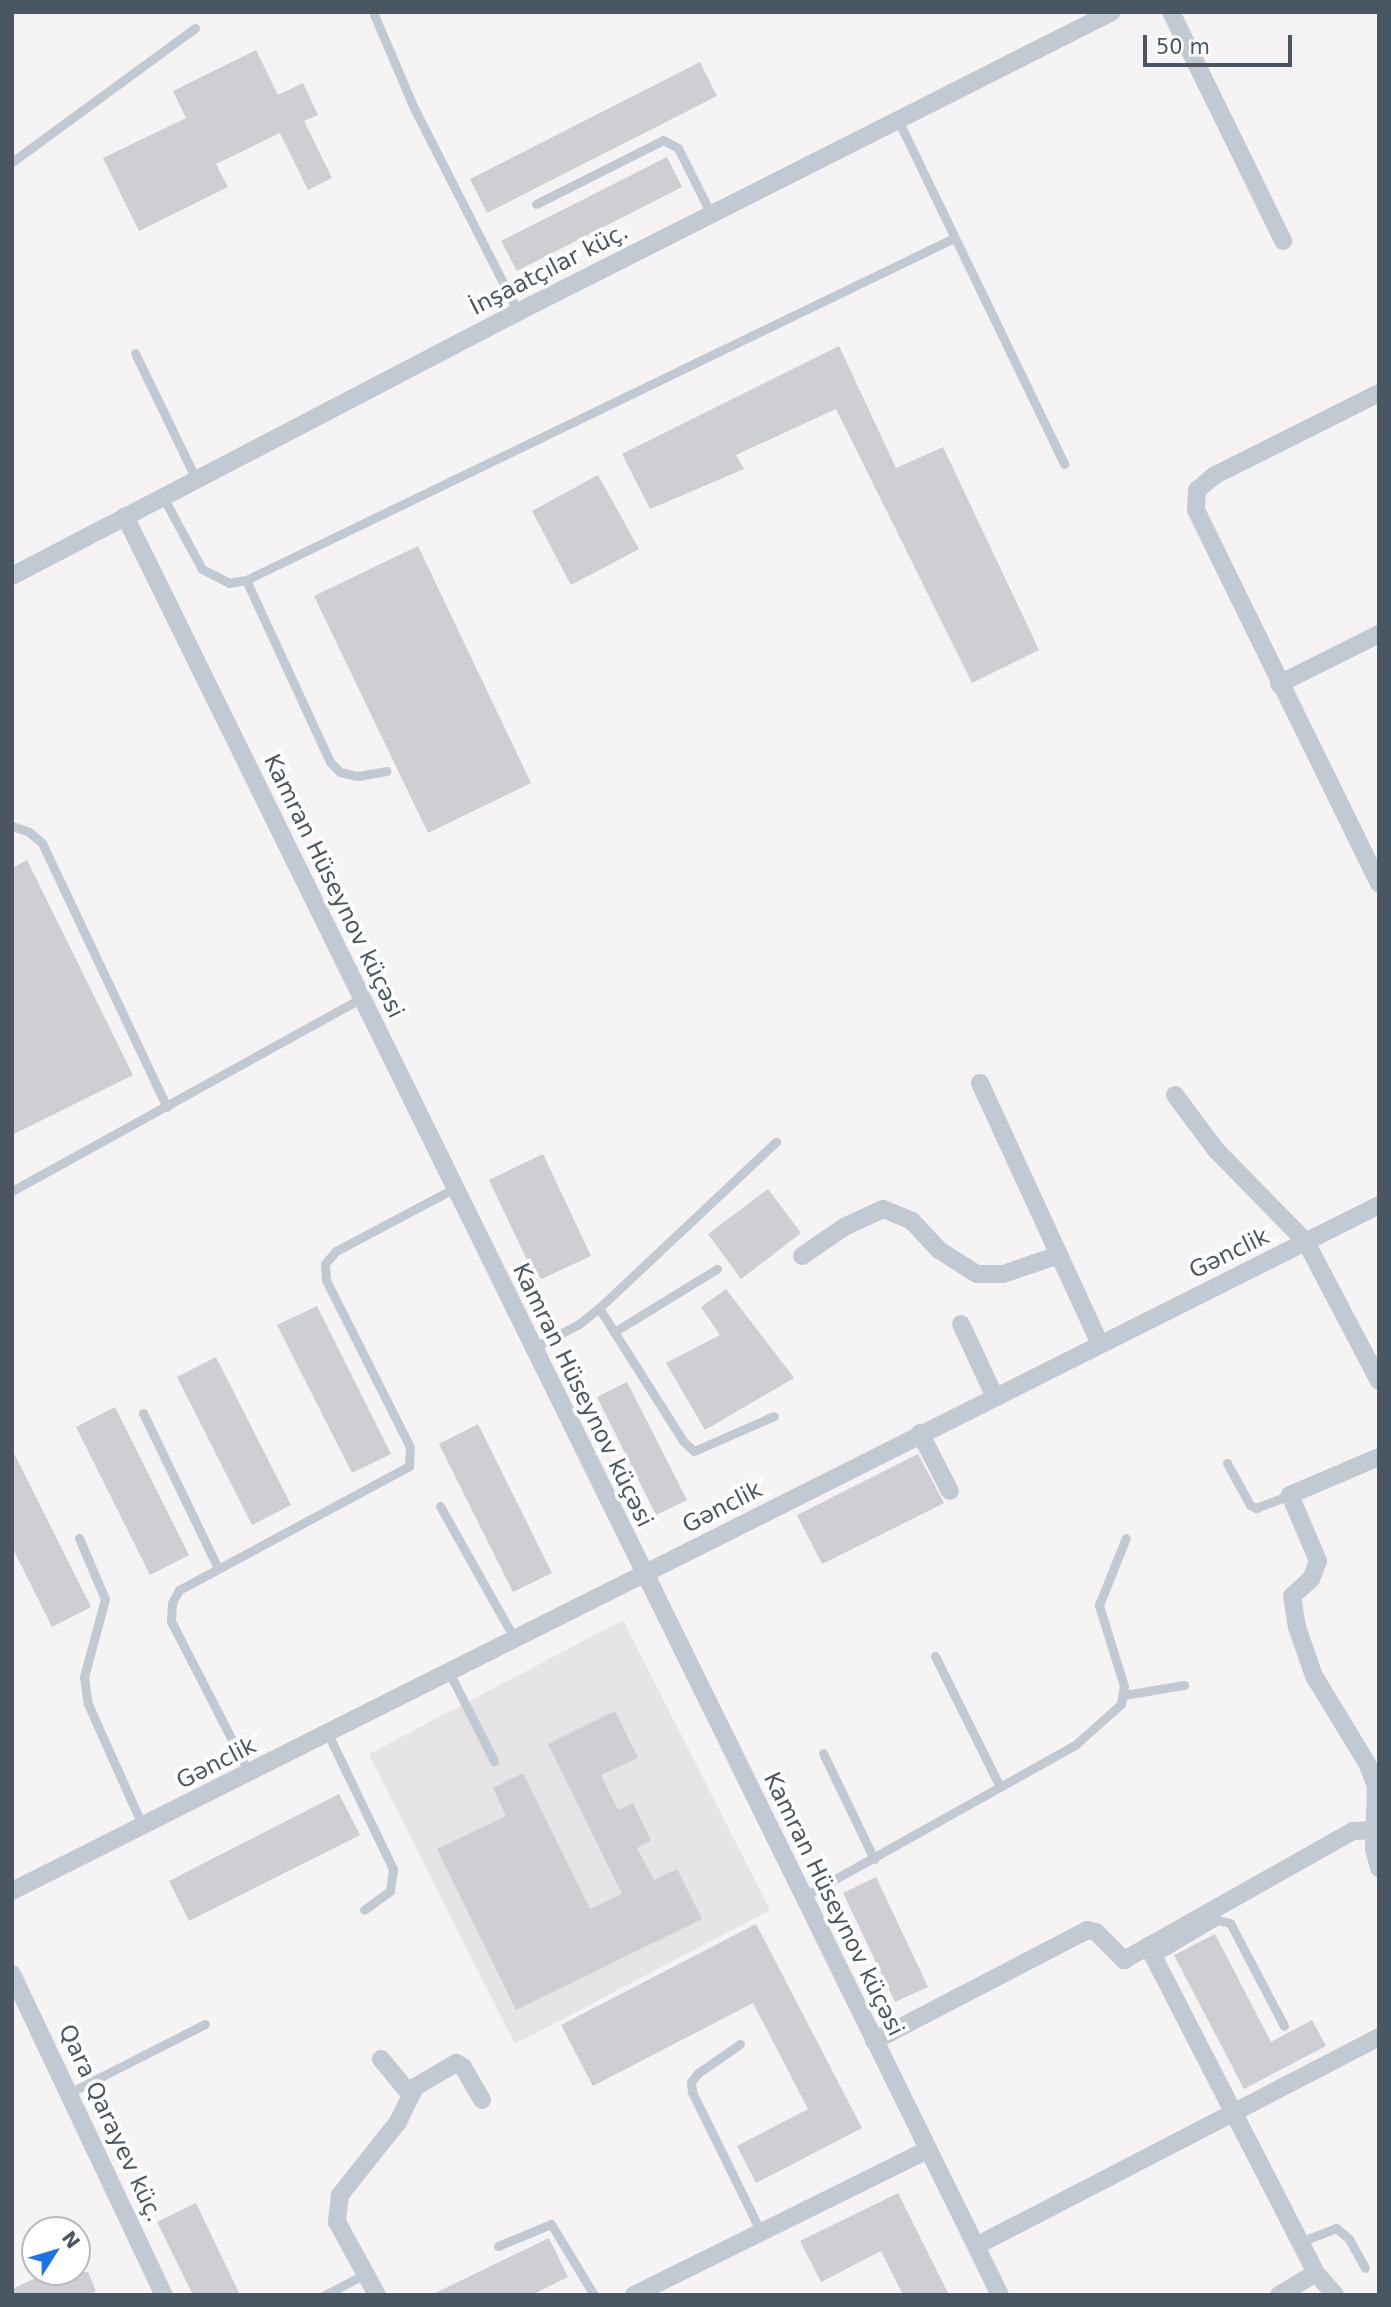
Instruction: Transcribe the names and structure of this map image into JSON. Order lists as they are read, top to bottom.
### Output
{
  "streets": {
    "street": [
      "İnşaatçılar küç.",
      "Kamran Hüseynov küçəsi",
      "Gənclik",
      "Qara Qarayev küç."
    ]
  },
  "crossings": [
    ["İnşaatçılar küç.", "Kamran Hüseynov küçəsi"],
    ["Kamran Hüseynov küçəsi", "Gənclik"]
  ],
  "scale_bar": "50 m",
  "north": "top right"
}
